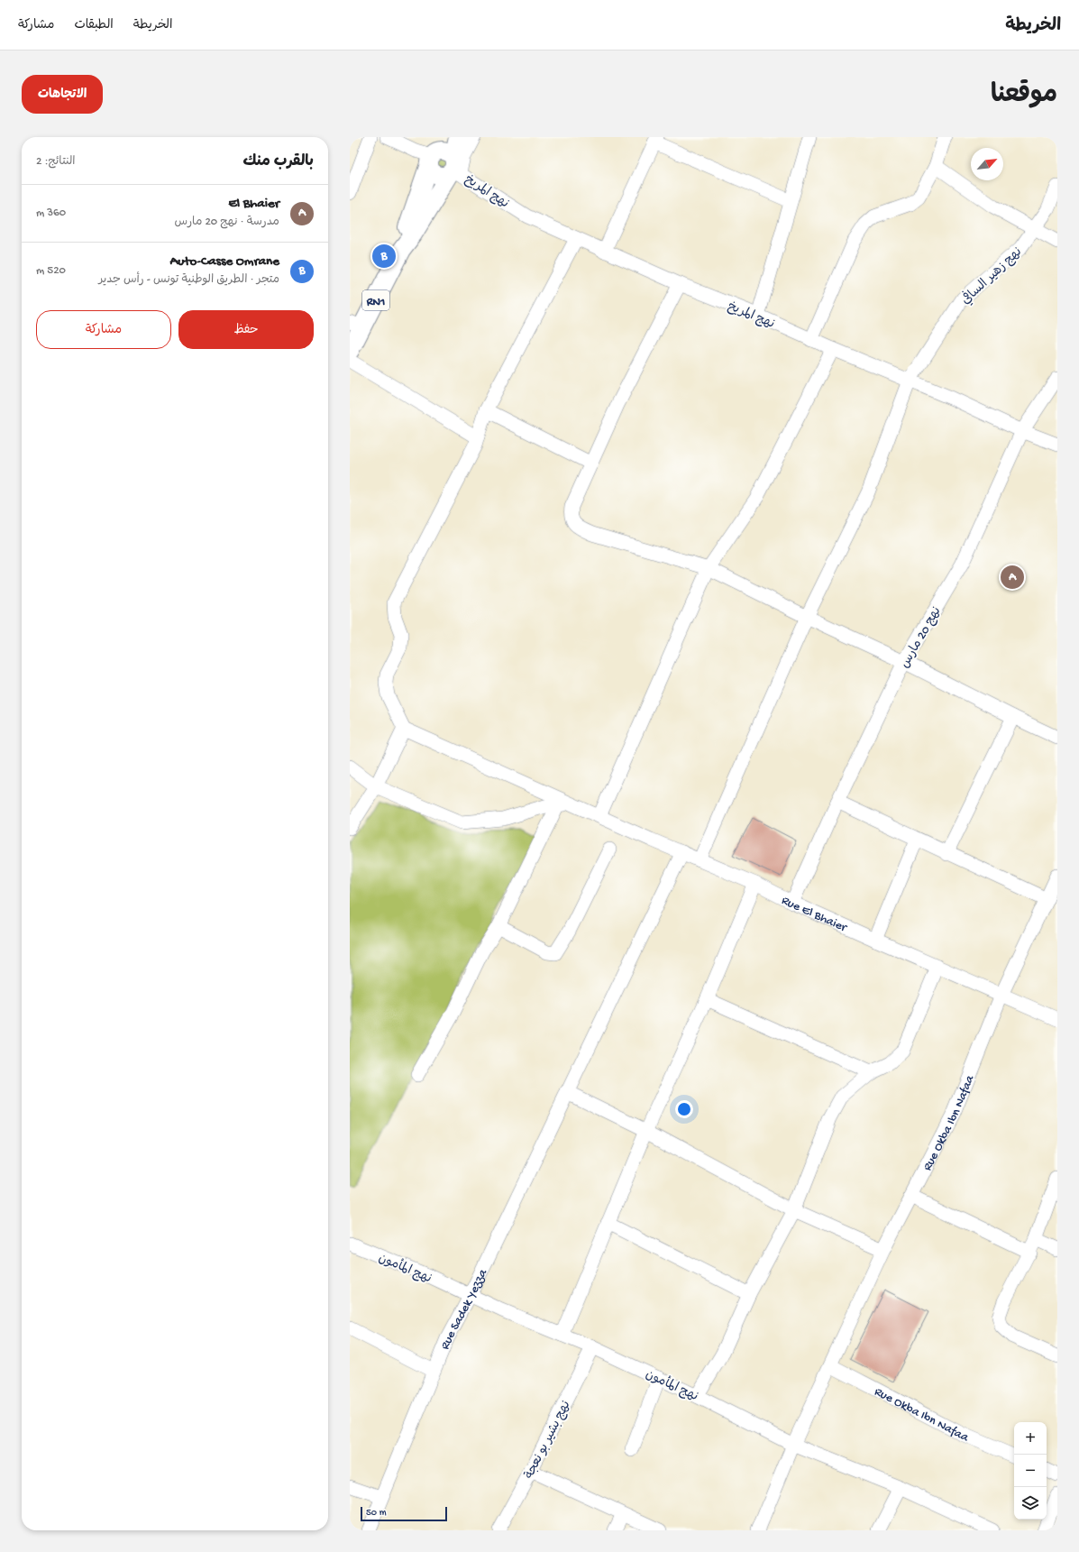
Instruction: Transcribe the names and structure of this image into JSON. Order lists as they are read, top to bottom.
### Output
{
  "streets": {
    "main road": ["RN1"],
    "street": [
      "نهج المريخ",
      "نهج زهير السافي",
      "نهج 20 مارس",
      "Rue El Bhaier",
      "Rue Okba Ibn Nafaa",
      "نهج المأمون",
      "Rue Sadek Yezza",
      "نهج بشير بو نعجة"
    ]
  },
  "crossings": [
    ["نهج المريخ", "نهج زهير السافي"],
    ["نهج المريخ", "RN1"],
    ["نهج المريخ", "نهج 20 مارس"],
    ["نهج زهير السافي", "Rue El Bhaier"],
    ["نهج 20 مارس", "Rue El Bhaier"],
    ["Rue El Bhaier", "Rue Okba Ibn Nafaa"],
    ["Rue El Bhaier", "Rue Sadek Yezza"],
    ["Rue Okba Ibn Nafaa", "نهج المأمون"],
    ["نهج المأمون", "Rue Sadek Yezza"],
    ["نهج المأمون", "نهج بشير بو نعجة"]
  ],
  "scale_bar": "50 m",
  "north": "top right",
  "page": {
    "header": "الخريطة",
    "nav": ["الخريطة", "الطبقات", "مشاركة"],
    "title": "موقعنا",
    "buttons": [
      "الاتجاهات",
      ["حفظ", "مشاركة"]
    ],
    "heading": ["بالقرب منك", "النتائج: 2"],
    "list": [
      {
        "mark": "A",
        "name": "El Bhaier",
        "note": "مدرسة · نهج 20 مارس",
        "value": "360 m"
      },
      {
        "mark": "B",
        "name": "Auto-Casse Omrane",
        "note": "متجر · الطريق الوطنية تونس - رأس جدير",
        "value": "520 m"
      }
    ],
    "pins": ["B", "A"],
    "map_buttons": ["+", "−"],
    "scale": "50 m"
  }
}
